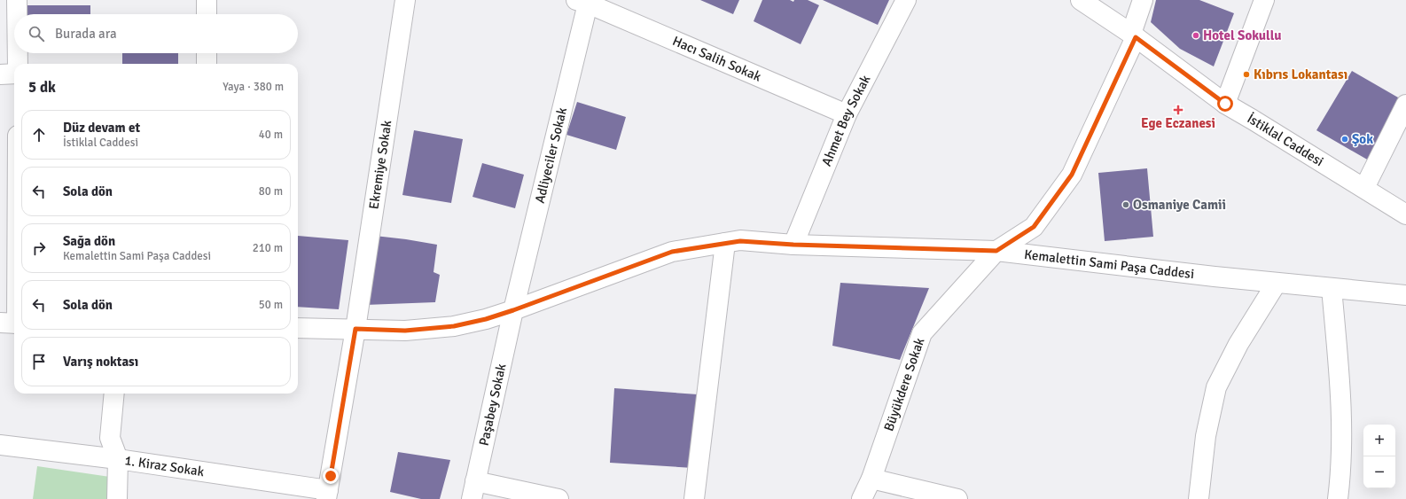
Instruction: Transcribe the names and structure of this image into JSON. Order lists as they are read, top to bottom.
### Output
{
  "streets": {
    "street": [
      "Hacı Salih Sokak",
      "Ahmet Bey Sokak",
      "İstiklal Caddesi",
      "Adliyeciler Sokak",
      "Ekremiye Sokak",
      "Kemalettin Sami Paşa Caddesi",
      "Büyükdere Sokak",
      "Paşabey Sokak",
      "1. Kiraz Sokak"
    ]
  },
  "crossings": [
    ["Hacı Salih Sokak", "Ahmet Bey Sokak"],
    ["Hacı Salih Sokak", "Adliyeciler Sokak"],
    ["Ahmet Bey Sokak", "Kemalettin Sami Paşa Caddesi"],
    ["İstiklal Caddesi", "Büyükdere Sokak"],
    ["Adliyeciler Sokak", "Kemalettin Sami Paşa Caddesi"],
    ["Adliyeciler Sokak", "Paşabey Sokak"],
    ["Ekremiye Sokak", "Kemalettin Sami Paşa Caddesi"],
    ["Ekremiye Sokak", "1. Kiraz Sokak"],
    ["Kemalettin Sami Paşa Caddesi", "Büyükdere Sokak"],
    ["Kemalettin Sami Paşa Caddesi", "Paşabey Sokak"]
  ],
  "places": {
    "other": [
      "Hotel Sokullu",
      "Kıbrıs Lokantası",
      "Şok",
      "Osmaniye Camii"
    ],
    "health": ["Ege Eczanesi"]
  },
  "page": {
    "search": "Burada ara",
    "heading": ["5 dk", "Yaya · 380 m"],
    "list": [
      ["Düz devam et", "İstiklal Caddesi", "40 m"],
      ["Sola dön", "80 m"],
      ["Sağa dön", "Kemalettin Sami Paşa Caddesi", "210 m"],
      ["Sola dön", "50 m"],
      "Varış noktası"
    ],
    "map_buttons": ["+", "−"]
  }
}
